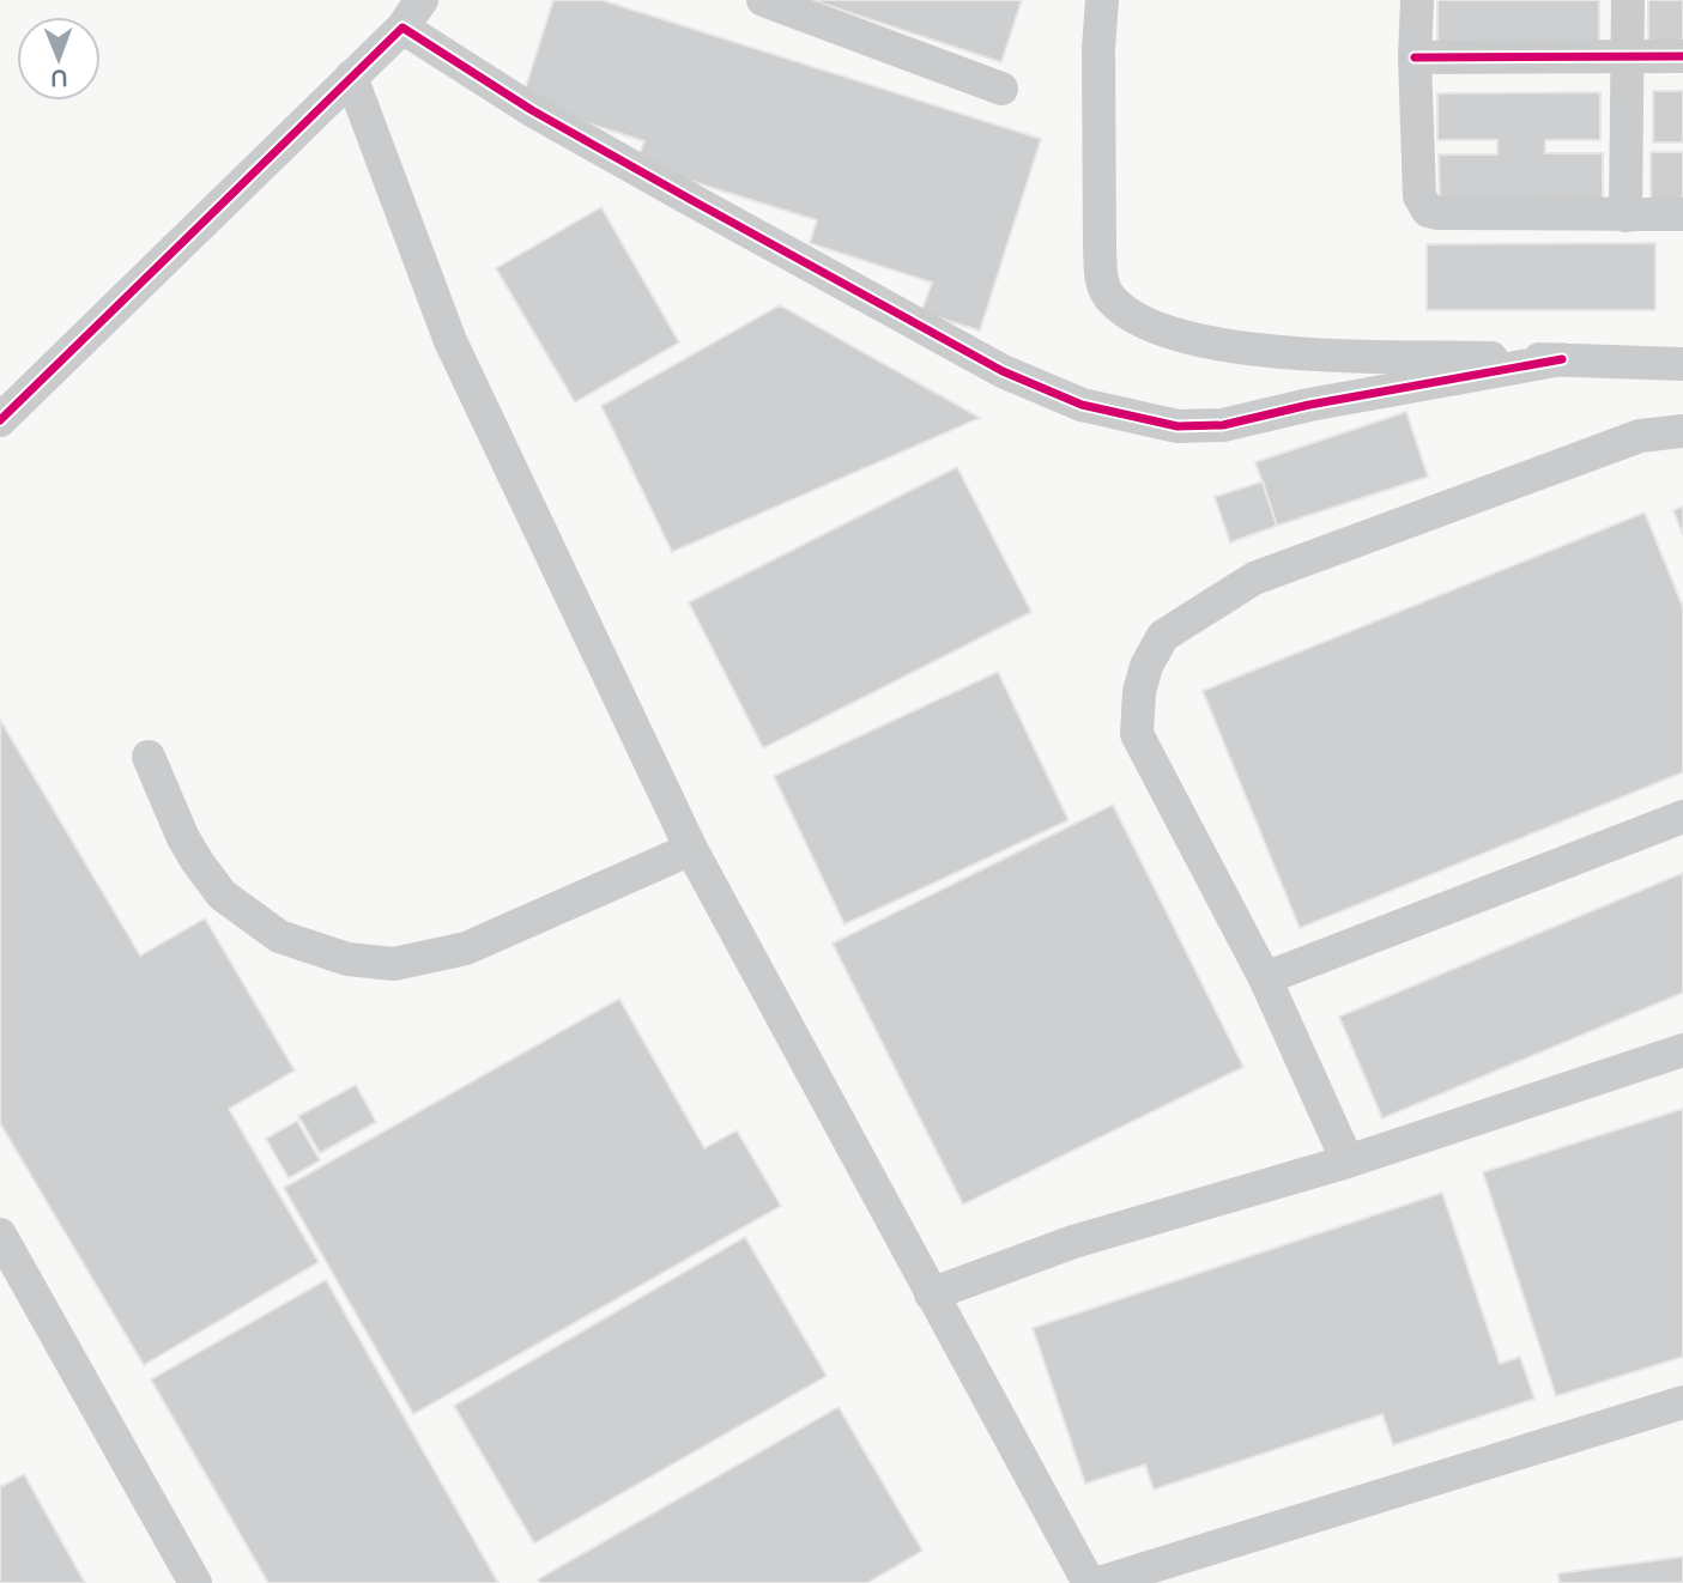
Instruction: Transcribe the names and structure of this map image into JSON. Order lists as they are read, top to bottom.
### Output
{
  "north": "bottom"
}
